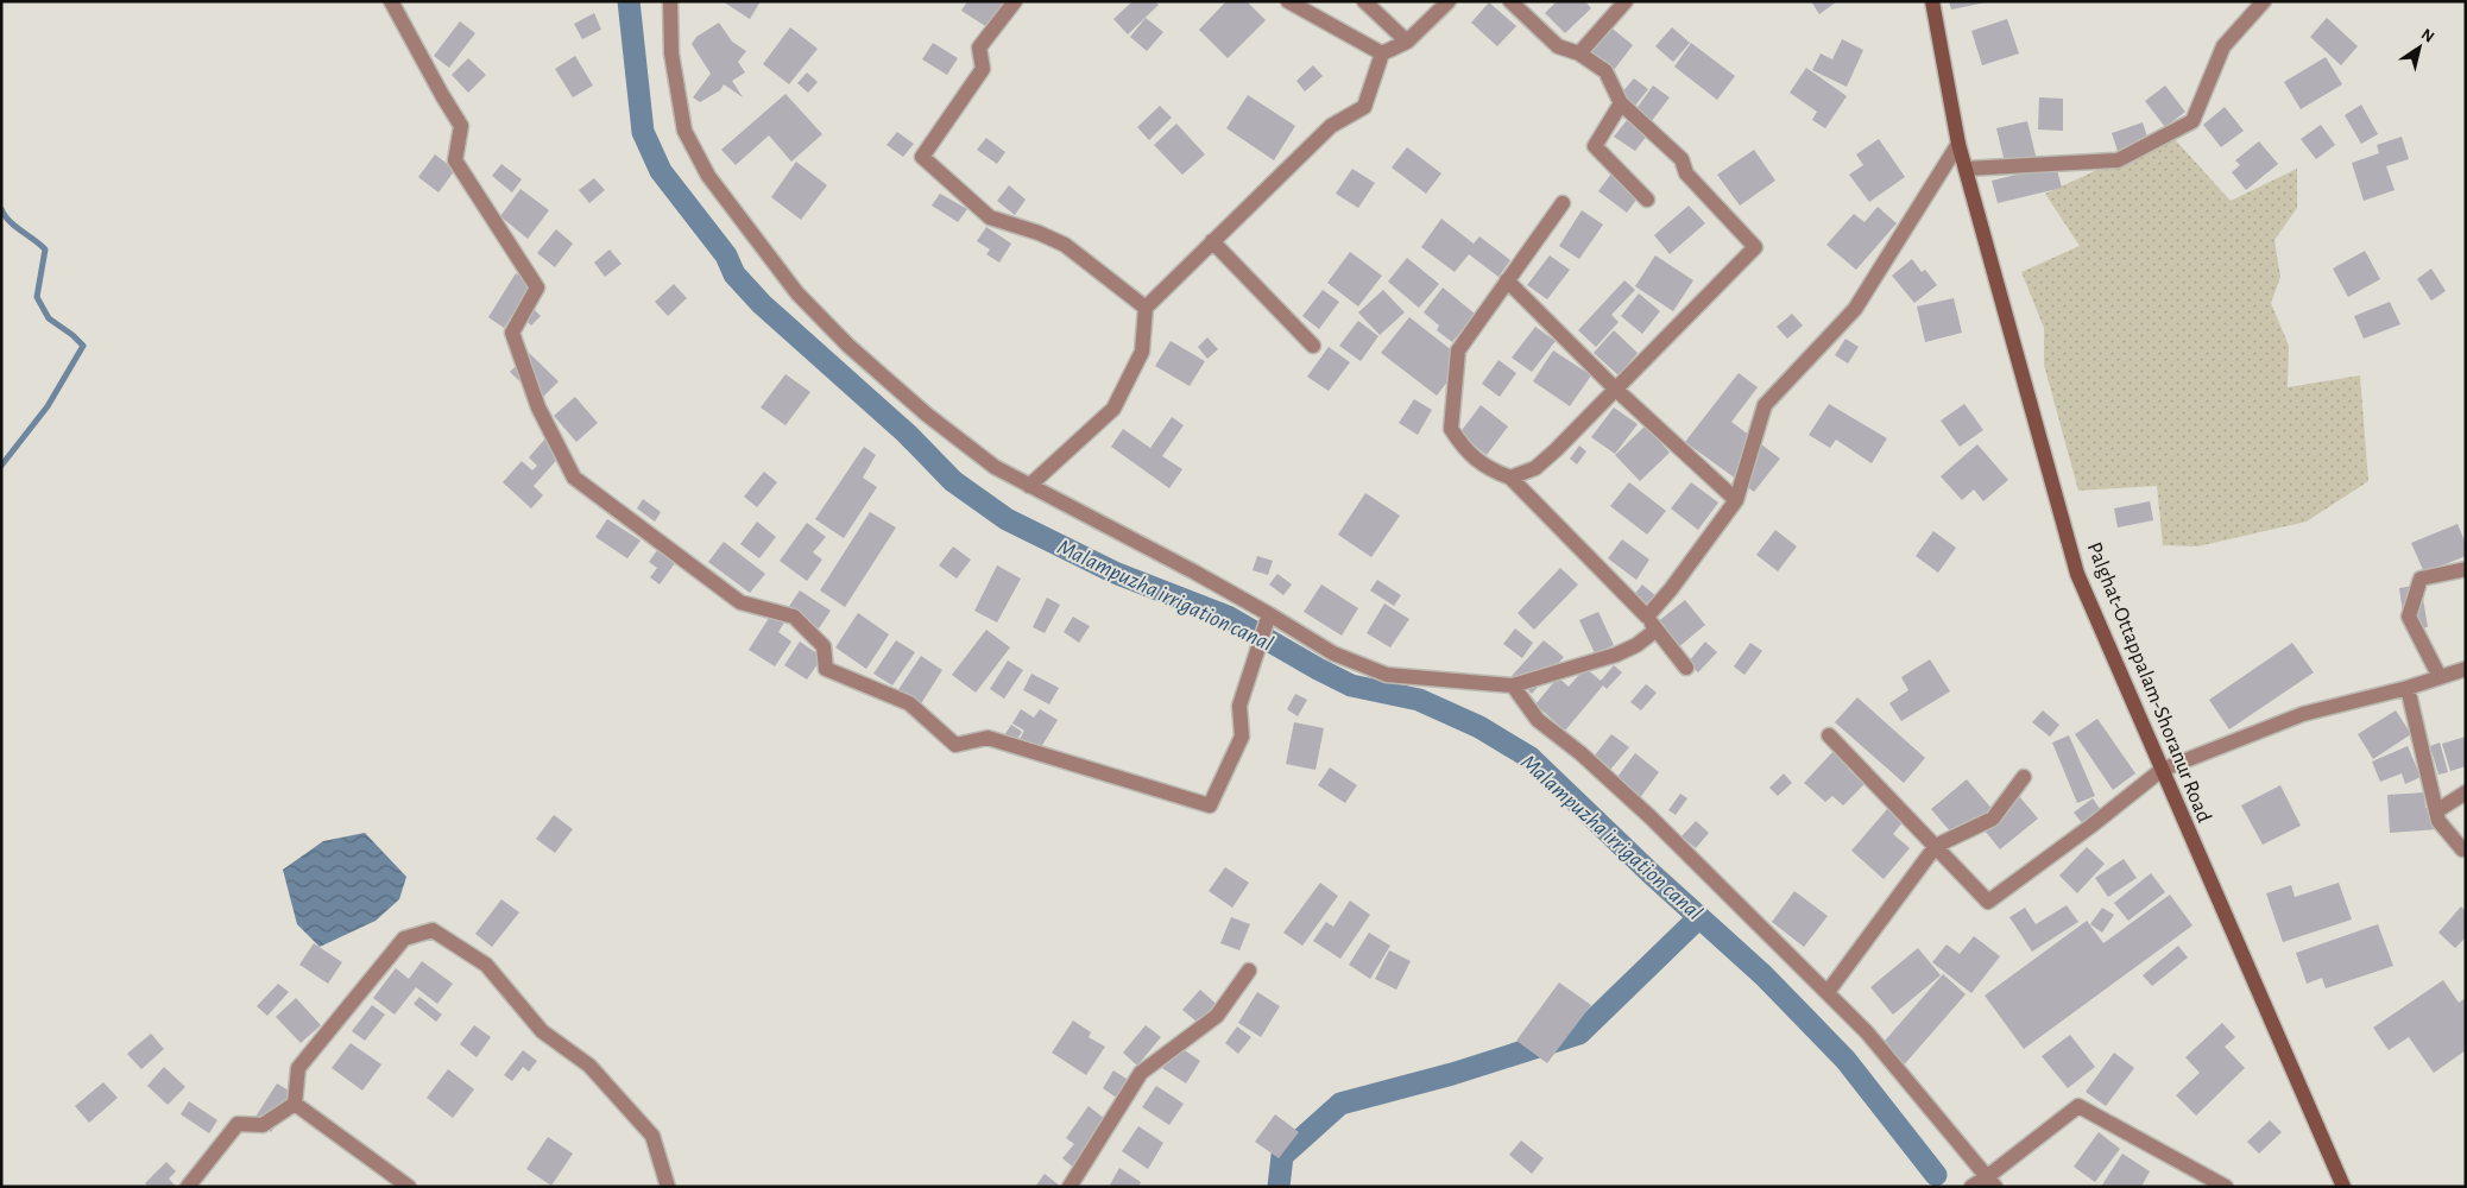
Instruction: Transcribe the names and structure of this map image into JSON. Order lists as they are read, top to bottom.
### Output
{
  "streets": {
    "main road": ["Palghat-Ottappalam-Shoranur Road"]
  },
  "water": ["Malampuzha irrigation canal"],
  "north": "top right"
}
